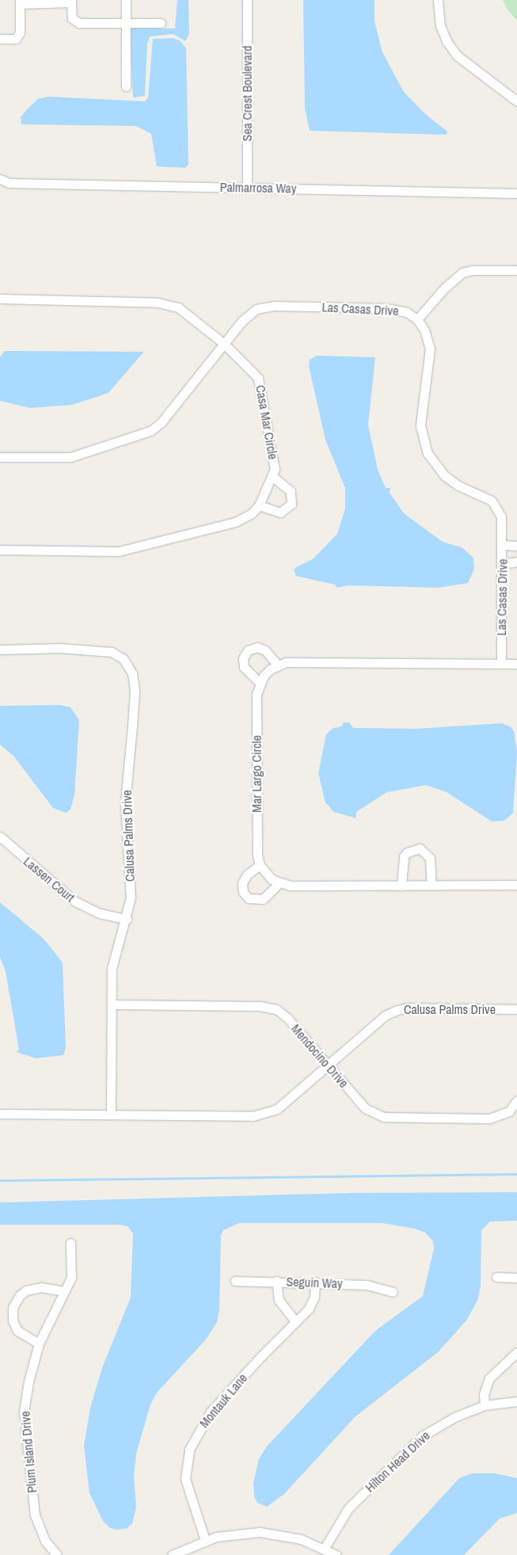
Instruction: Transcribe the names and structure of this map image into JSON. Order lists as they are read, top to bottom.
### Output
{
  "streets": {
    "street": [
      "Sea Crest Boulevard",
      "Palmarrosa Way",
      "Las Casas Drive",
      "Casa Mar Circle",
      "Mar Largo Circle",
      "Calusa Palms Drive",
      "Lassen Court",
      "Mendocino Drive",
      "Seguin Way",
      "Montauk Lane",
      "Plum Island Drive",
      "Hilton Head Drive"
    ]
  },
  "crossings": [
    ["Sea Crest Boulevard", "Palmarrosa Way"],
    ["Las Casas Drive", "Casa Mar Circle"],
    ["Calusa Palms Drive", "Lassen Court"],
    ["Calusa Palms Drive", "Mendocino Drive"],
    ["Seguin Way", "Montauk Lane"]
  ]
}
